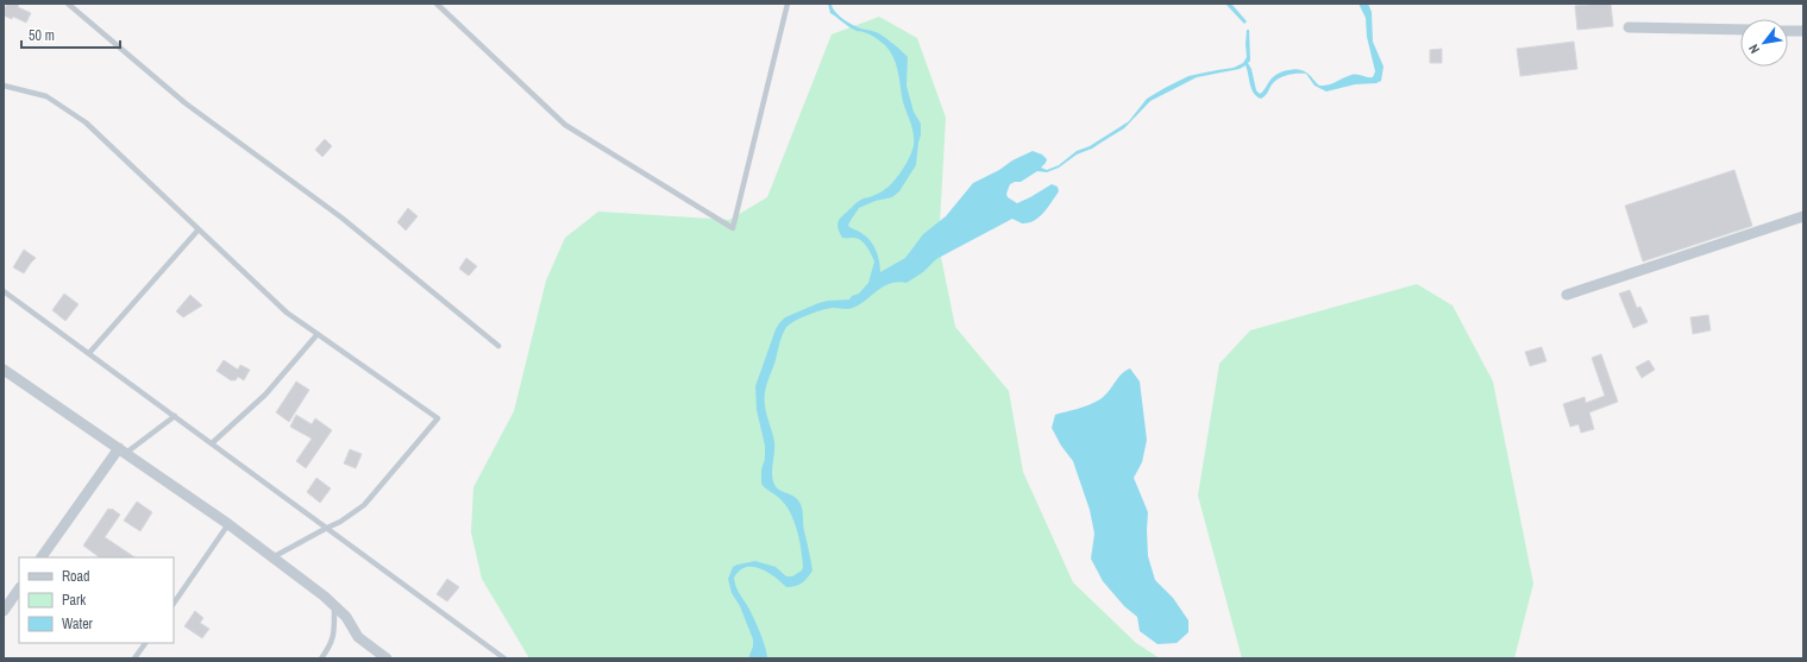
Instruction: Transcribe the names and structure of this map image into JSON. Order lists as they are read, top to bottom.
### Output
{
  "legend": ["Road", "Park", "Water"],
  "scale_bar": "50 m",
  "north": "bottom left"
}
